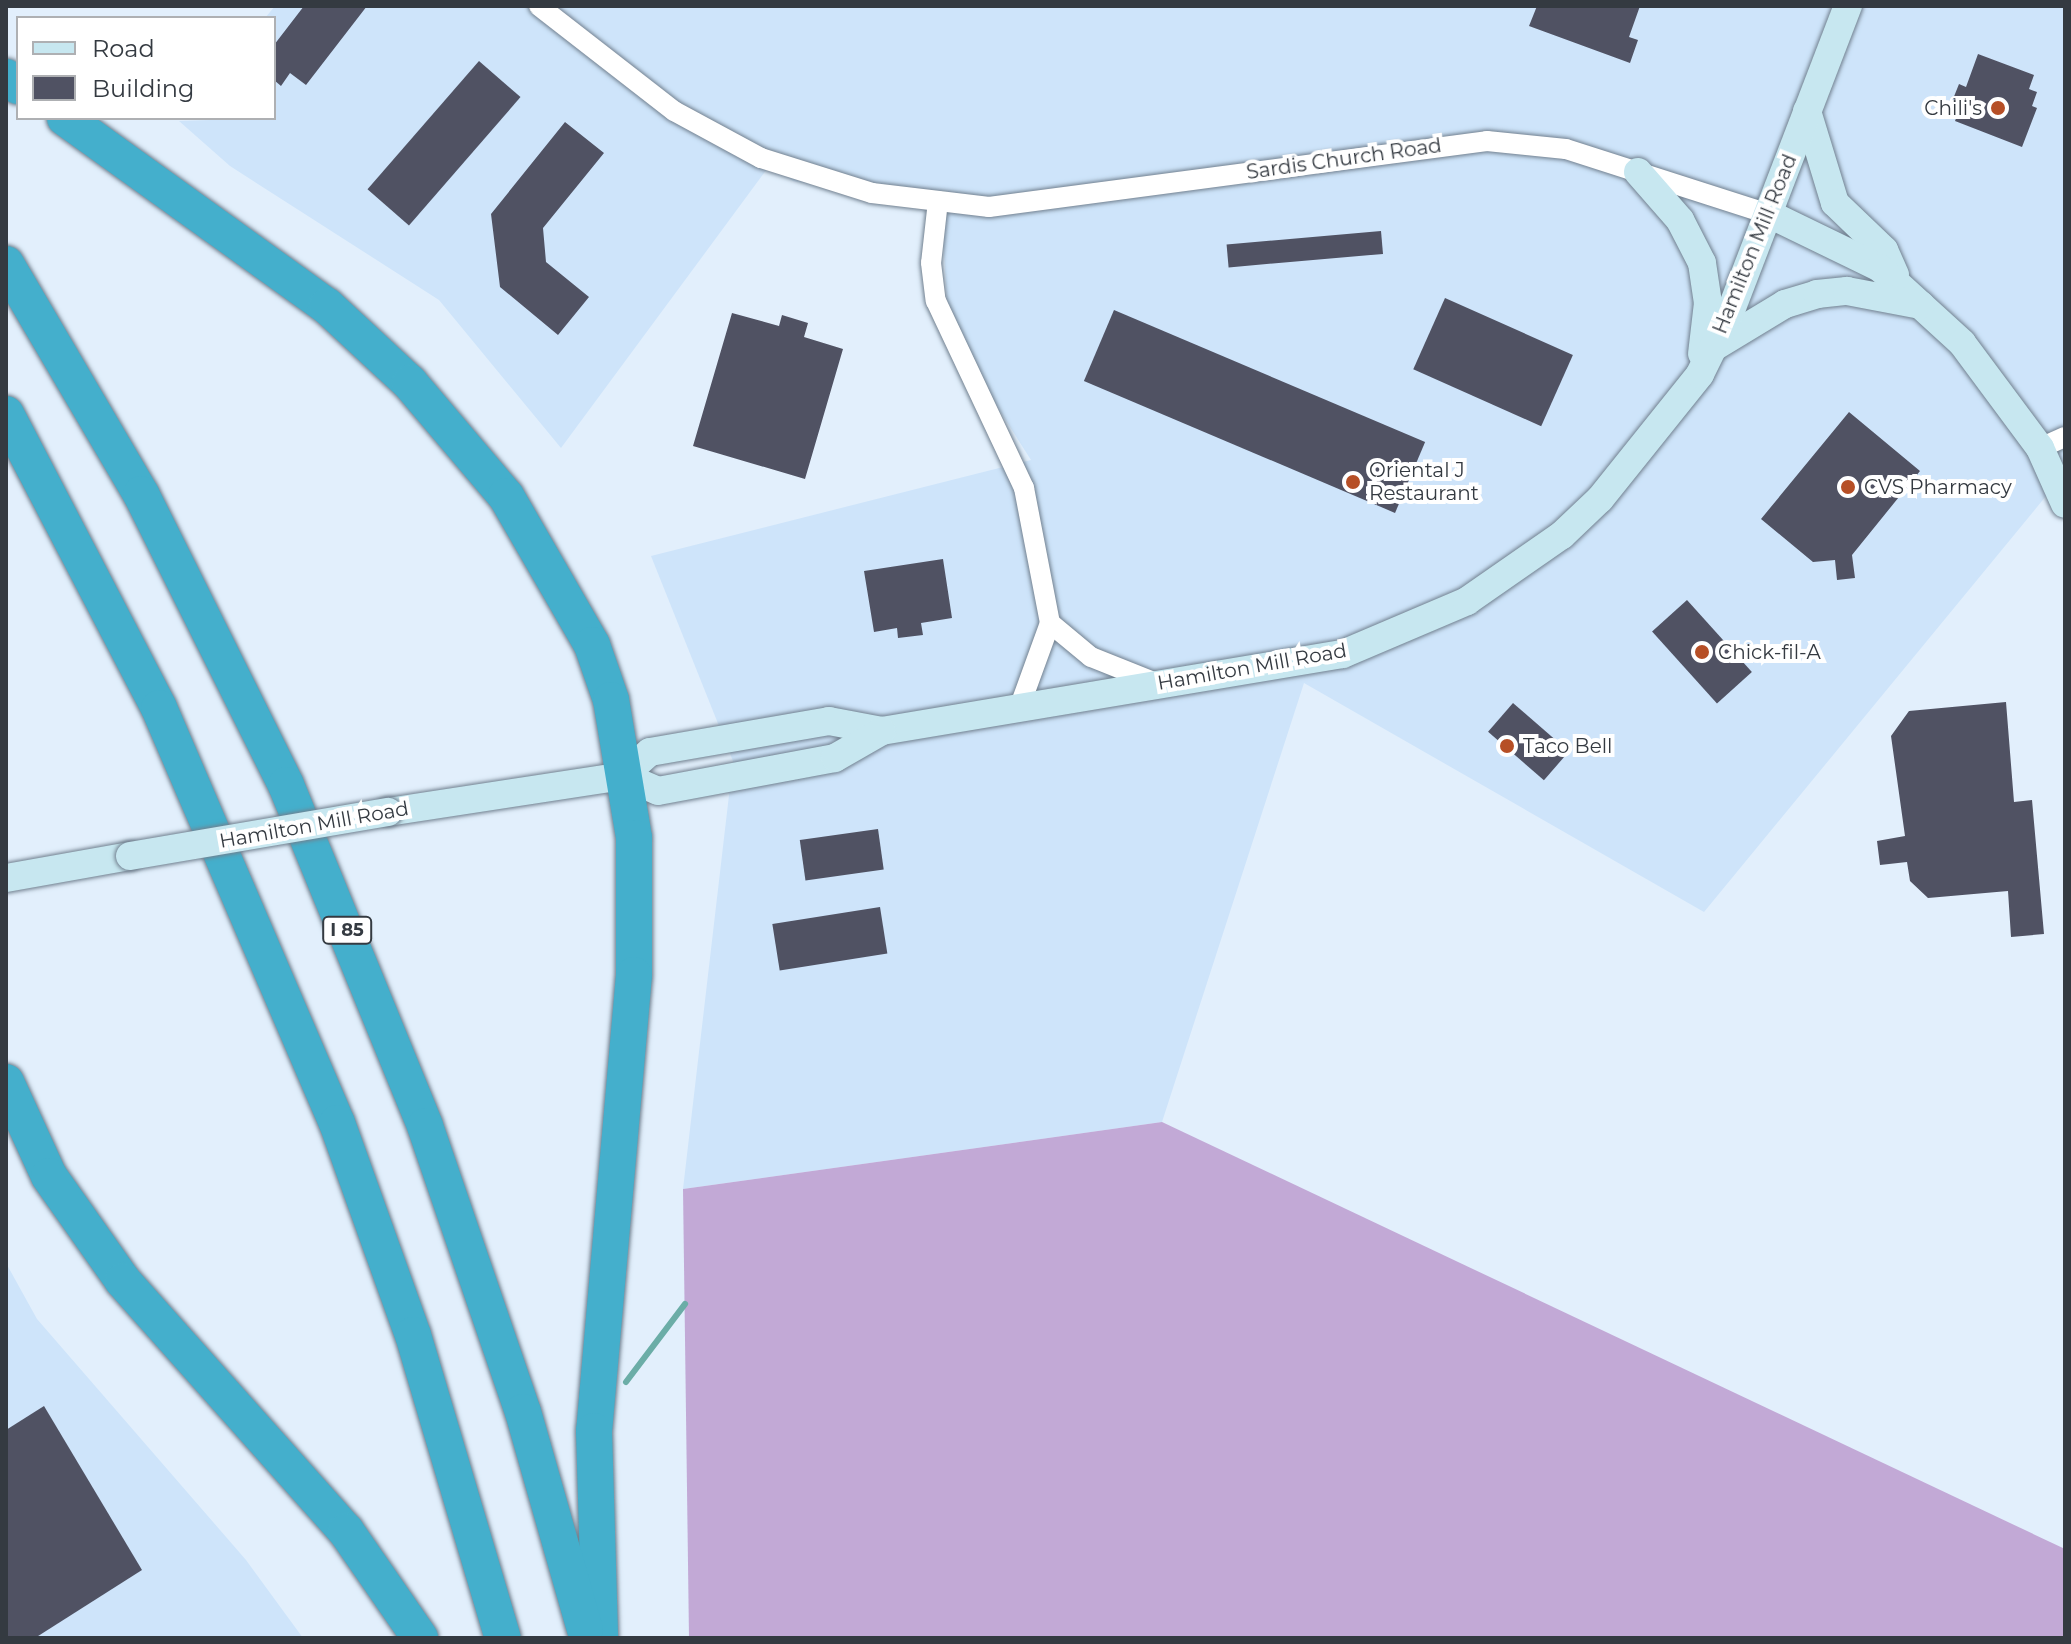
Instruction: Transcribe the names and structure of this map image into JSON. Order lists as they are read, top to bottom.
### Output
{
  "streets": {
    "highway": ["I 85"],
    "main road": ["Sardis Church Road", "Hamilton Mill Road"]
  },
  "crossings": [
    ["Sardis Church Road", "Hamilton Mill Road"]
  ],
  "places": [
    "Chili's",
    "Oriental J Restaurant",
    "CVS Pharmacy",
    "Chick-fil-A",
    "Taco Bell"
  ],
  "legend": ["Road", "Building"]
}
